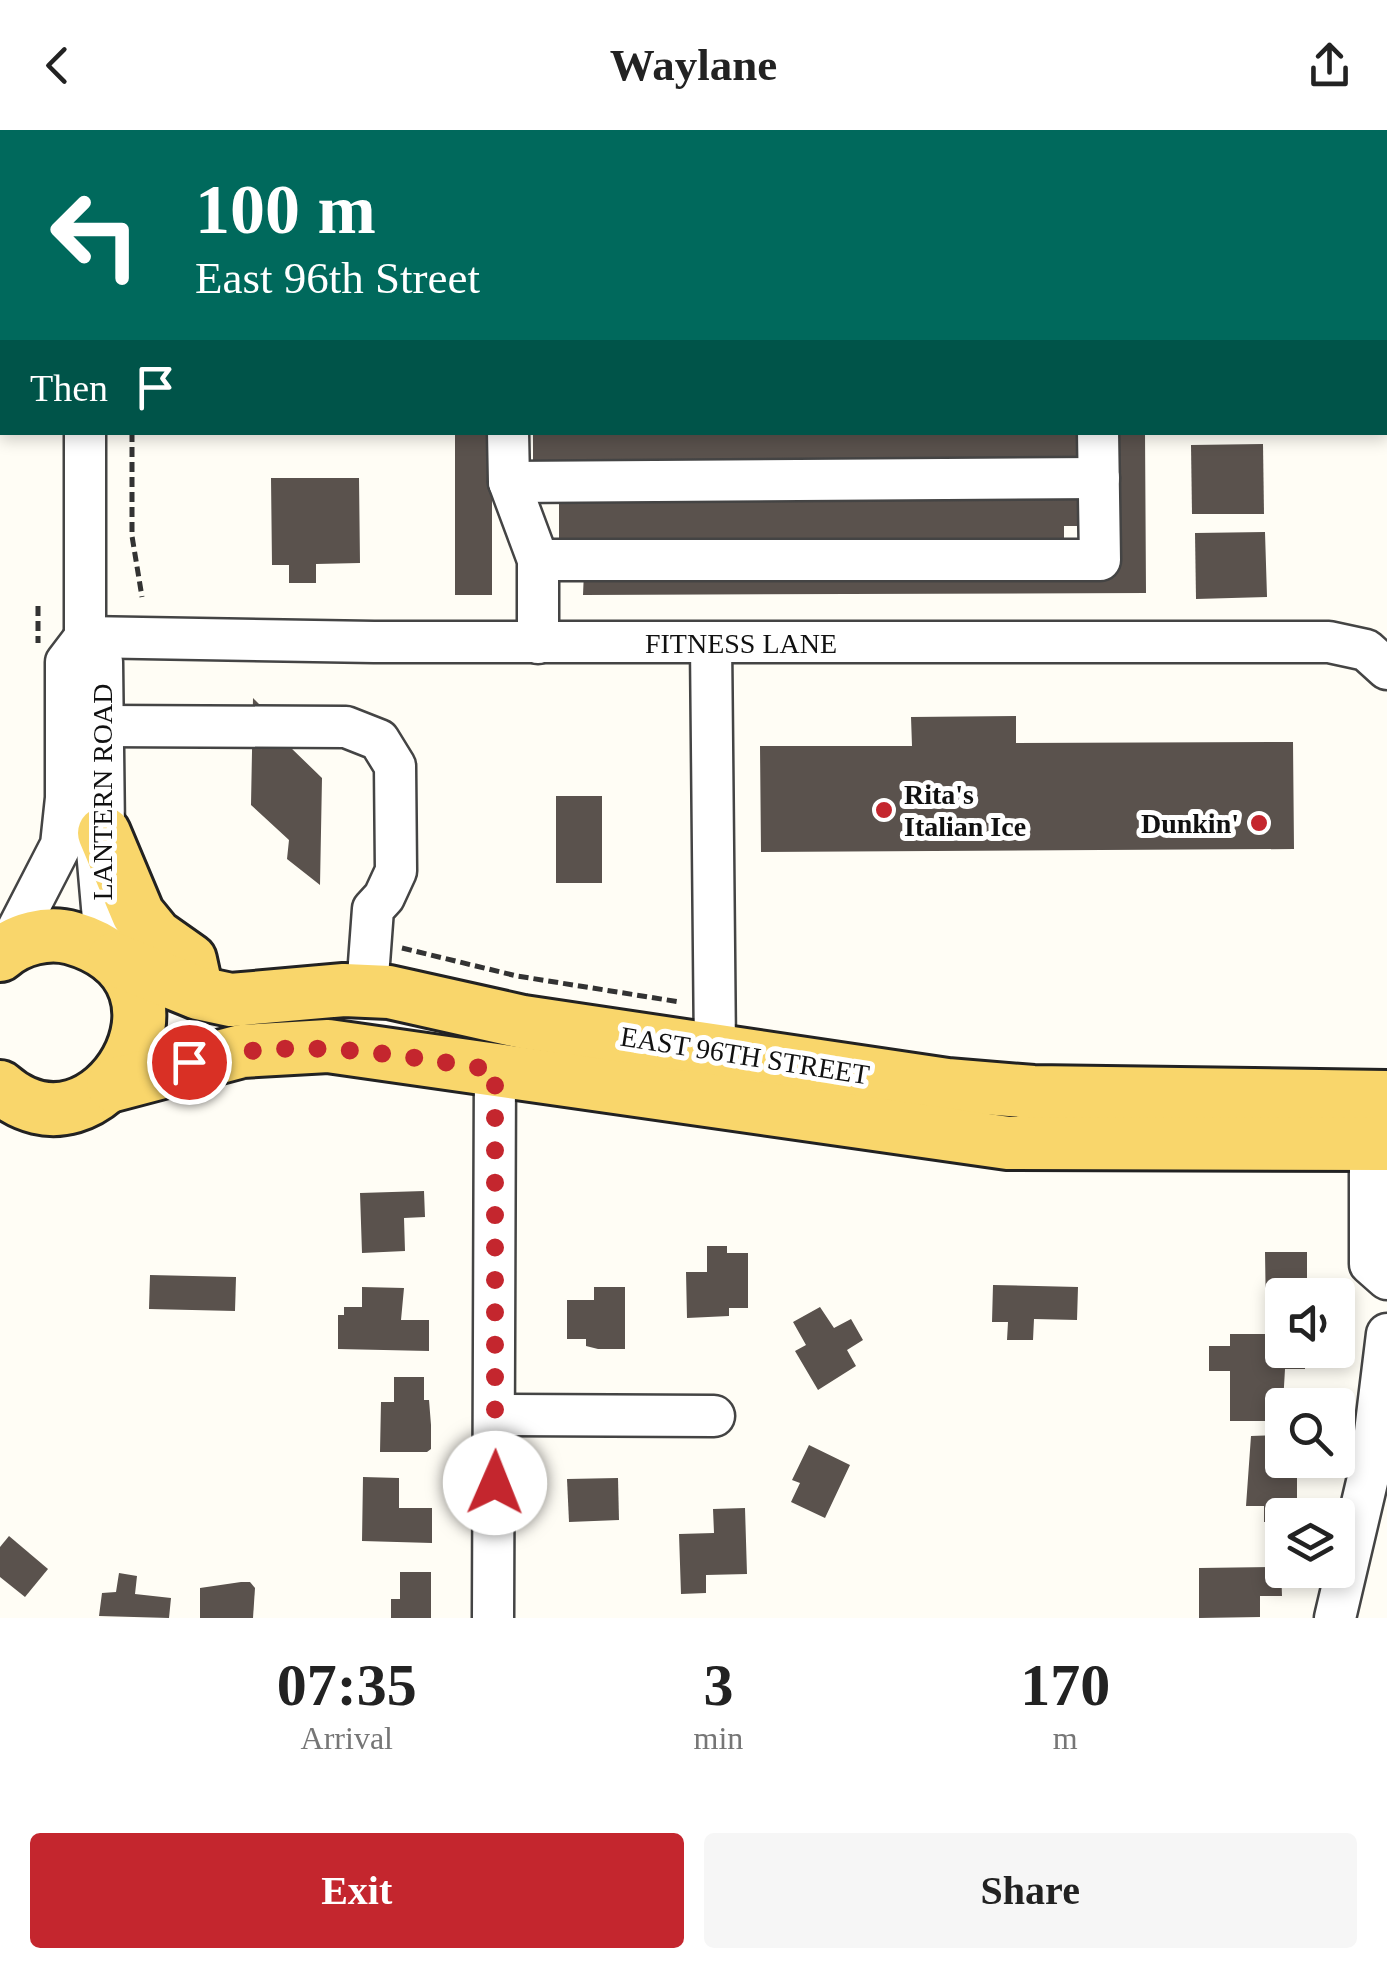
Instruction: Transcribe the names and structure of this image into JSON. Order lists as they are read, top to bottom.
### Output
{
  "streets": {
    "main road": ["EAST 96TH STREET"],
    "street": ["FITNESS LANE", "LANTERN ROAD"]
  },
  "crossings": [
    ["FITNESS LANE", "LANTERN ROAD"],
    ["LANTERN ROAD", "EAST 96TH STREET"]
  ],
  "places": ["Rita's Italian Ice", "Dunkin'"],
  "page": {
    "header": "Waylane",
    "turn": ["100 m", "East 96th Street"],
    "then": "Then",
    "eta": [
      "07:35",
      "Arrival",
      "3",
      "min",
      "170",
      "m"
    ],
    "buttons": ["Exit", "Share"]
  }
}
